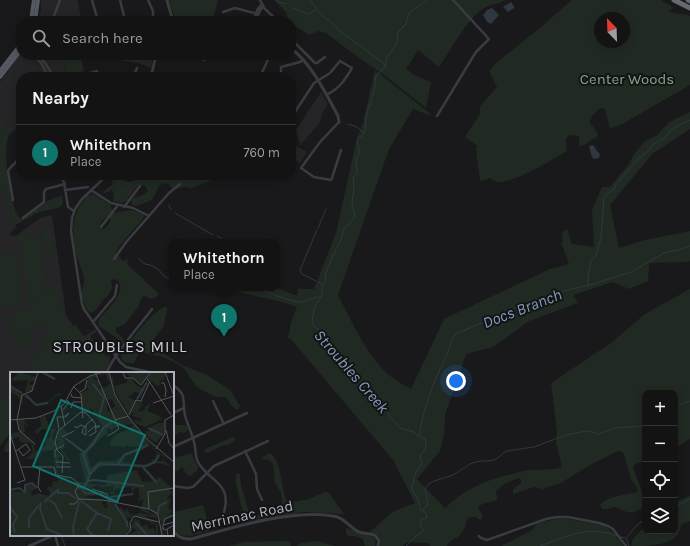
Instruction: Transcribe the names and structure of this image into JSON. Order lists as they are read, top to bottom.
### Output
{
  "streets": {
    "street": ["Merrimac Road"]
  },
  "districts": ["STROUBLES MILL"],
  "water": ["Docs Branch", "Stroubles Creek"],
  "parks": ["Center Woods"],
  "north": "top left",
  "page": {
    "search": "Search here",
    "heading": "Nearby",
    "list": [
      {
        "mark": "1",
        "name": "Whitethorn",
        "note": "Place",
        "value": "760 m"
      }
    ],
    "popup": ["Whitethorn", "Place"],
    "pins": "1",
    "map_buttons": ["+", "−"]
  }
}
